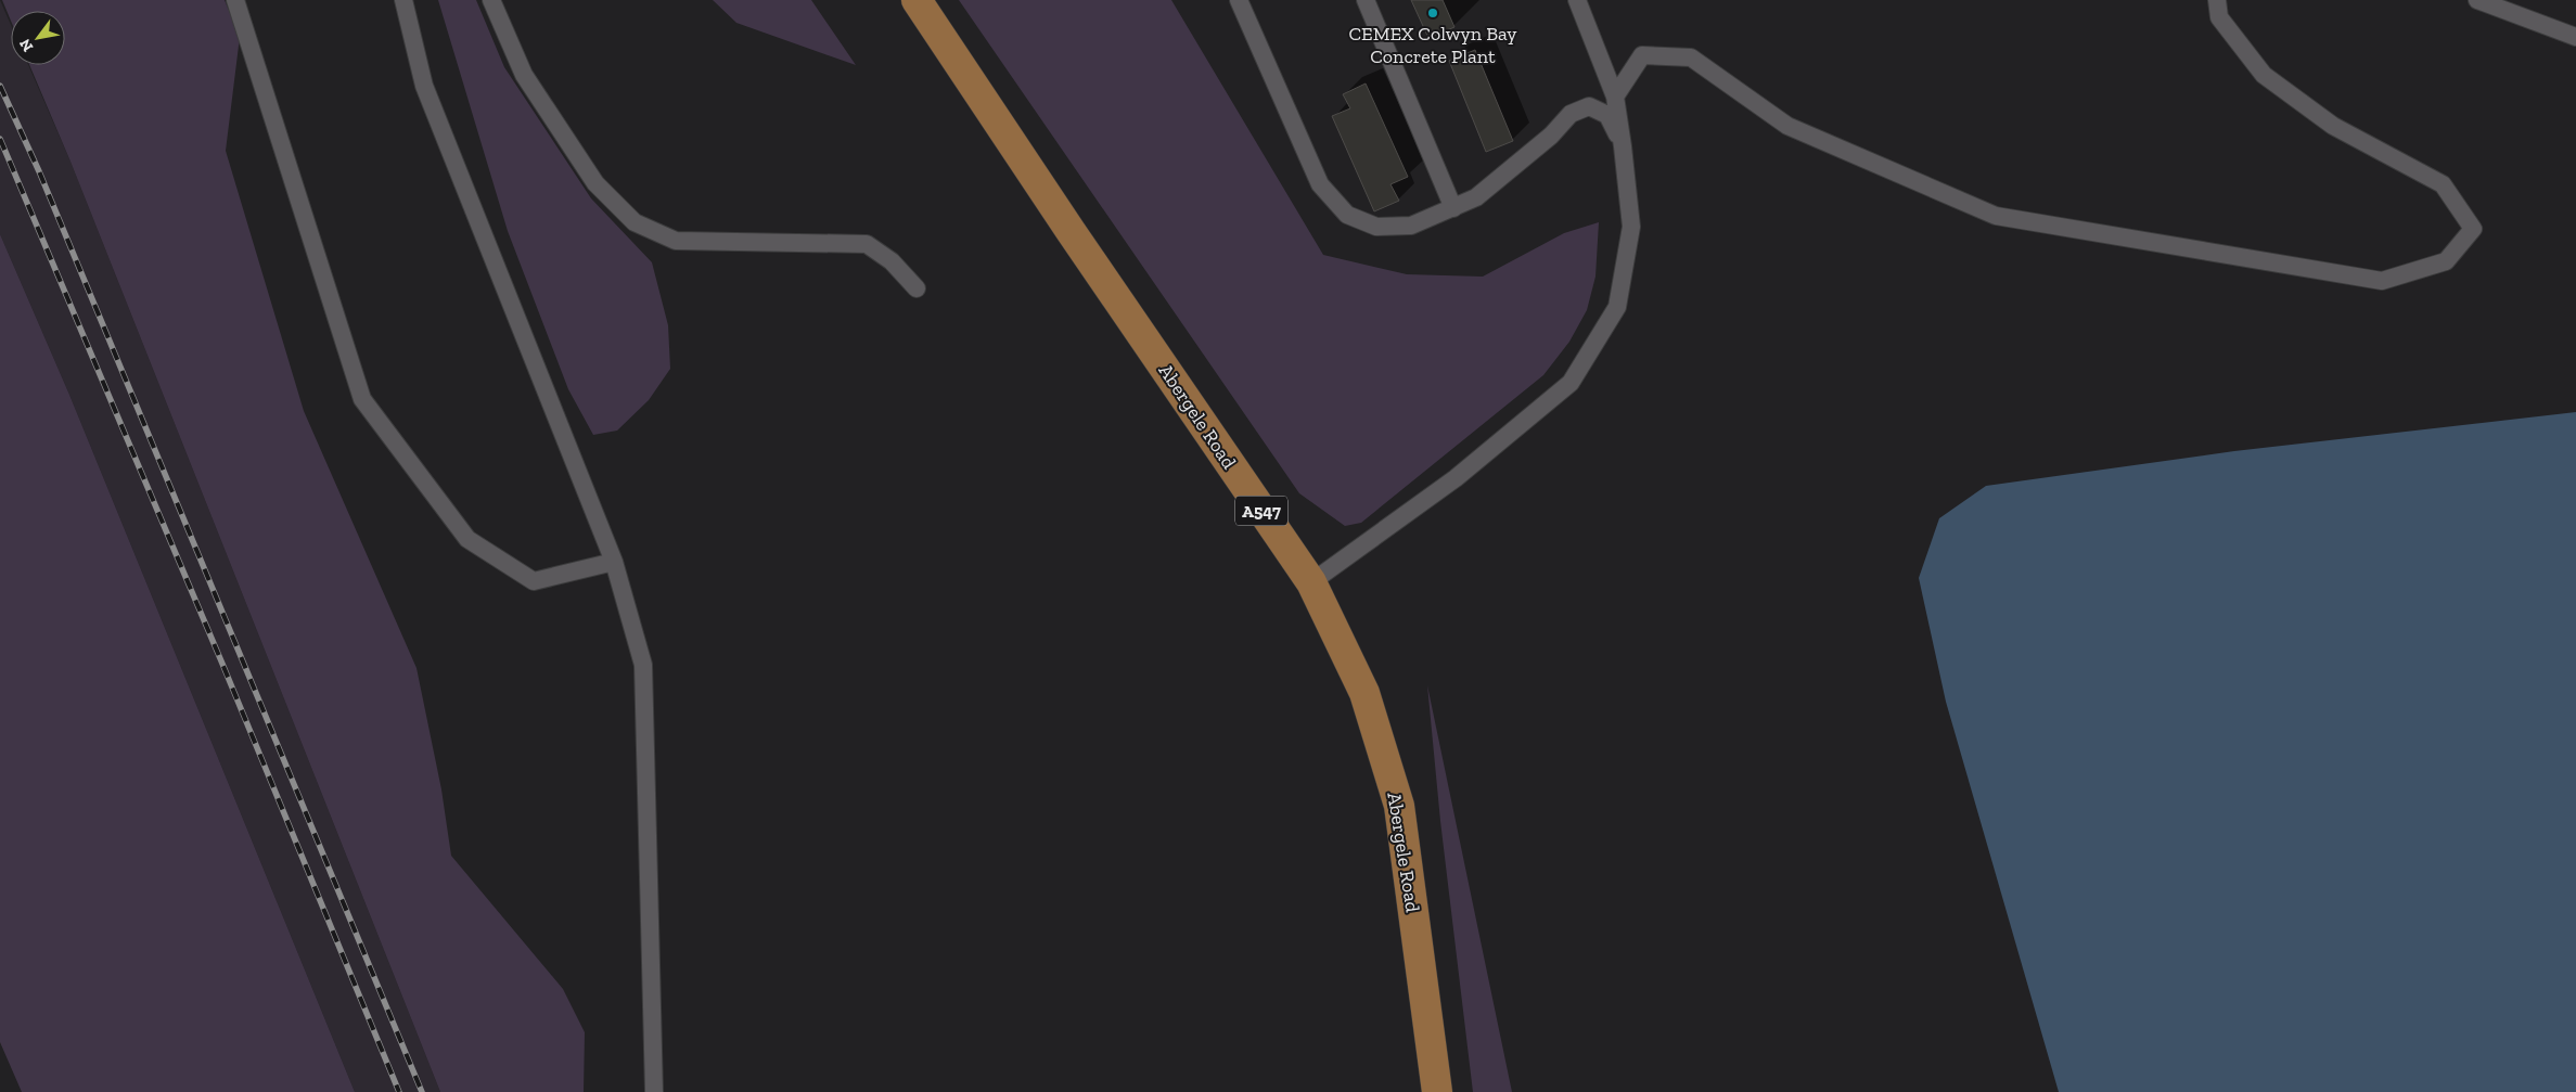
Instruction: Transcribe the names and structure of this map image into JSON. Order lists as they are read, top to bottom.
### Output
{
  "streets": {
    "main road": ["Abergele Road", "A547"]
  },
  "places": ["CEMEX Colwyn Bay Concrete Plant"],
  "north": "bottom left"
}
